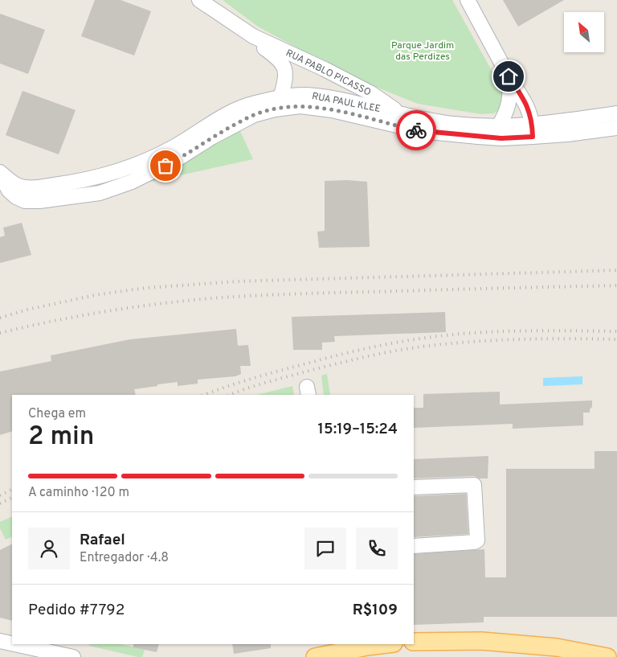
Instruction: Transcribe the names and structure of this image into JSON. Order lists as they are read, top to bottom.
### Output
{
  "streets": {
    "street": ["RUA PABLO PICASSO", "RUA PAUL KLEE"]
  },
  "crossings": [
    ["RUA PABLO PICASSO", "RUA PAUL KLEE"]
  ],
  "parks": ["Parque Jardim das Perdizes"],
  "north": "top left",
  "page": {
    "heading": ["2 min", "Chega em", "15:19–15:24"],
    "panel": [
      "Rafael",
      "Entregador · 4.8",
      "Pedido #7792",
      "R$109"
    ],
    "bar": "A caminho · 120 m"
  }
}
